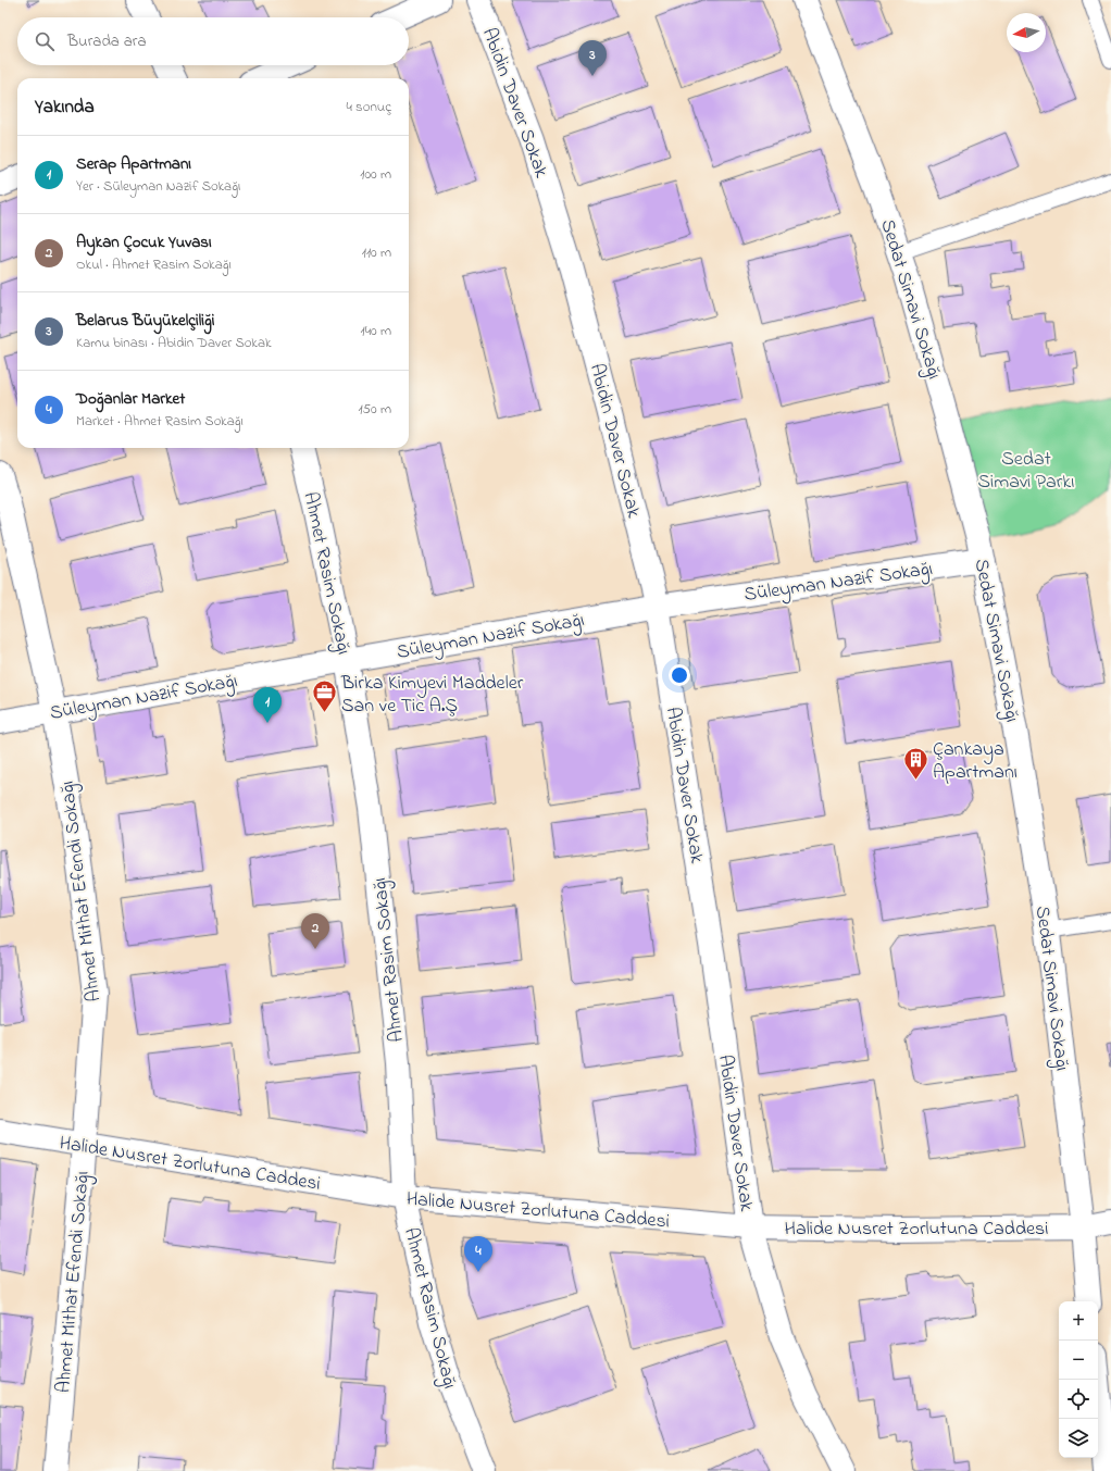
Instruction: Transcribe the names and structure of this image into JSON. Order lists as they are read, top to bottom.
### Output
{
  "streets": {
    "street": [
      "Abidin Daver Sokak",
      "Sedat Simavi Sokağı",
      "Ahmet Rasim Sokağı",
      "Süleyman Nazif Sokağı",
      "Ahmet Mithat Efendi Sokağı",
      "Halide Nusret Zorlutuna Caddesi"
    ]
  },
  "crossings": [
    ["Abidin Daver Sokak", "Süleyman Nazif Sokağı"],
    ["Abidin Daver Sokak", "Halide Nusret Zorlutuna Caddesi"],
    ["Sedat Simavi Sokağı", "Süleyman Nazif Sokağı"],
    ["Sedat Simavi Sokağı", "Halide Nusret Zorlutuna Caddesi"],
    ["Ahmet Rasim Sokağı", "Süleyman Nazif Sokağı"],
    ["Ahmet Rasim Sokağı", "Halide Nusret Zorlutuna Caddesi"],
    ["Süleyman Nazif Sokağı", "Ahmet Mithat Efendi Sokağı"],
    ["Ahmet Mithat Efendi Sokağı", "Halide Nusret Zorlutuna Caddesi"]
  ],
  "parks": ["Sedat Simavi Parkı"],
  "places": {
    "office": ["Birka Kimyevi Maddeler San ve Tic A.Ş"],
    "building": ["Çankaya Apartmanı"]
  },
  "north": "left",
  "page": {
    "search": "Burada ara",
    "pins": [
      "3",
      "1",
      "2",
      "4"
    ],
    "heading": ["Yakında", "4 sonuç"],
    "list": [
      {
        "mark": "1",
        "name": "Serap Apartmanı",
        "note": "Yer · Süleyman Nazif Sokağı",
        "value": "100 m"
      },
      {
        "mark": "2",
        "name": "Aykan Çocuk Yuvası",
        "note": "Okul · Ahmet Rasim Sokağı",
        "value": "110 m"
      },
      {
        "mark": "3",
        "name": "Belarus Büyükelçiliği",
        "note": "Kamu binası · Abidin Daver Sokak",
        "value": "140 m"
      },
      {
        "mark": "4",
        "name": "Doğanlar Market",
        "note": "Market · Ahmet Rasim Sokağı",
        "value": "150 m"
      }
    ],
    "map_buttons": ["+", "−"]
  }
}
